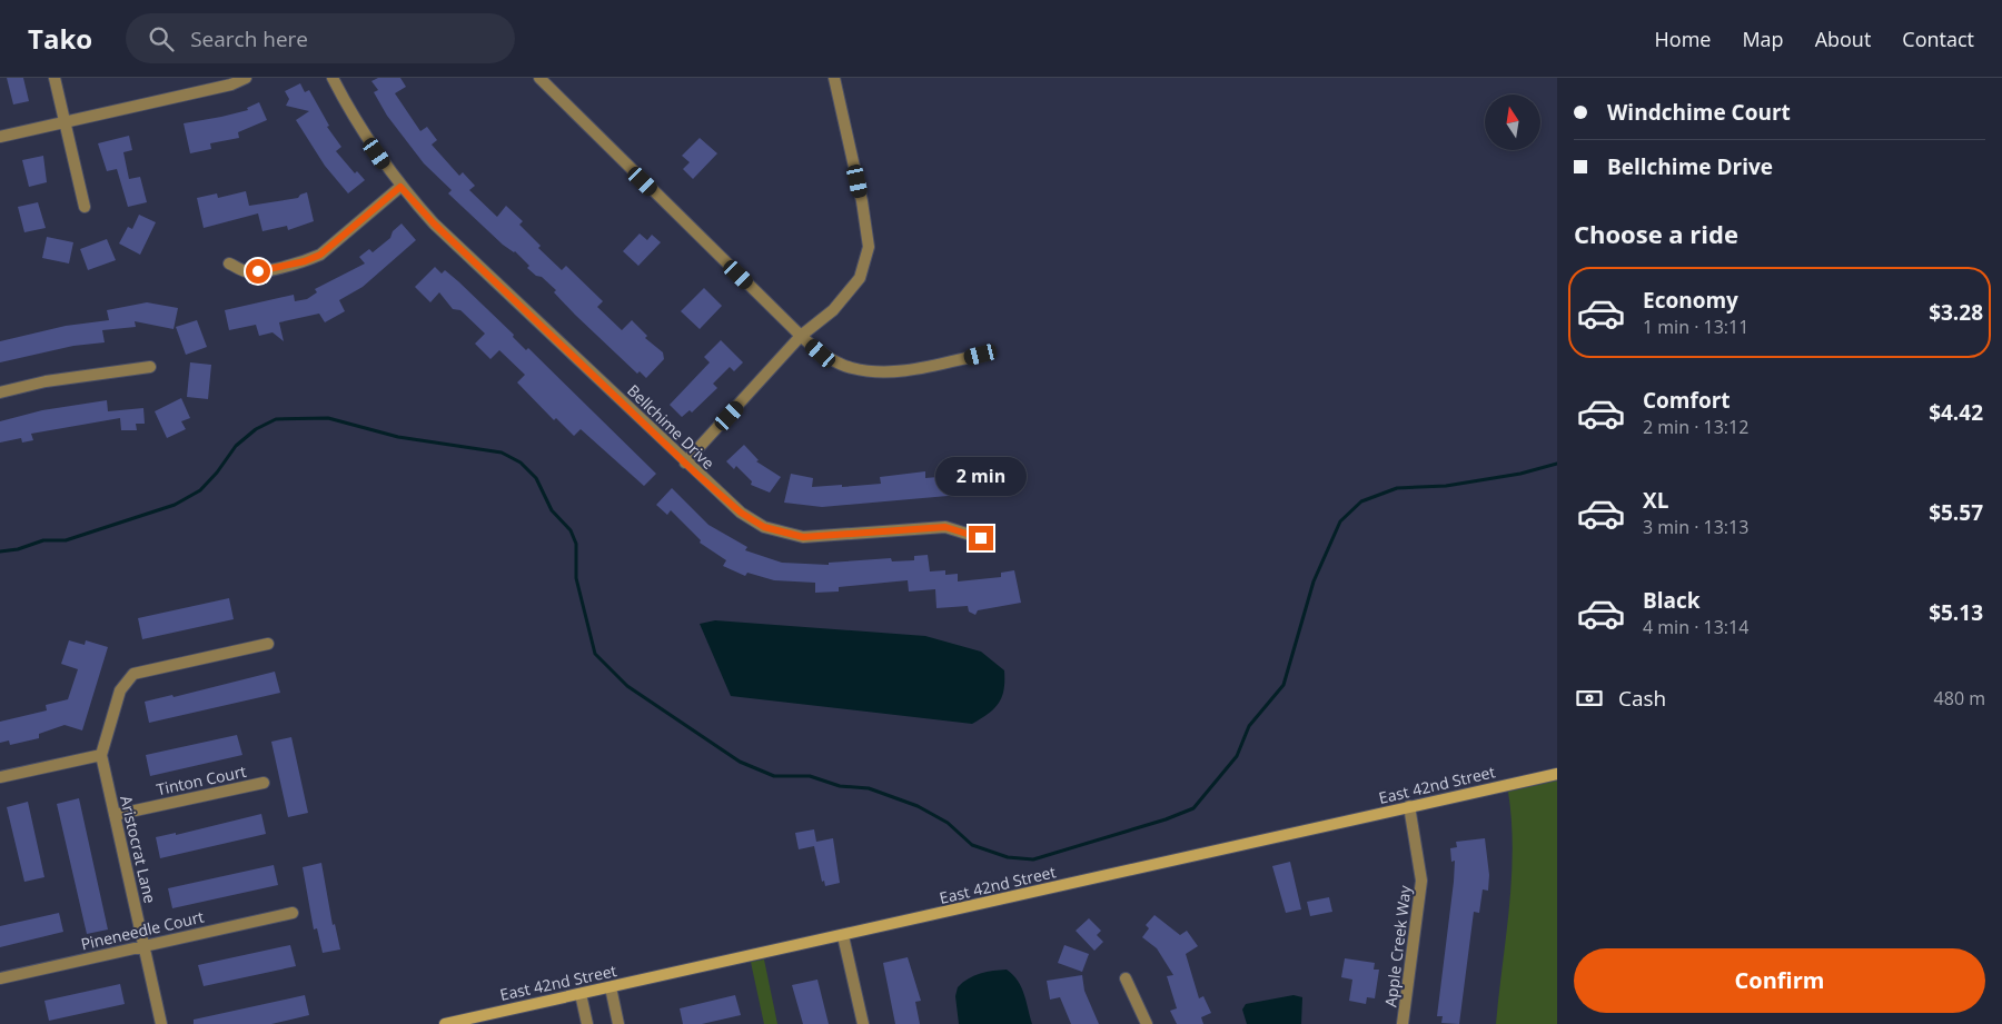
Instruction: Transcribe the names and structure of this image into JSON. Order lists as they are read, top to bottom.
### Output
{
  "streets": {
    "street": [
      "Bellchime Drive",
      "Tinton Court",
      "East 42nd Street",
      "Aristocrat Lane",
      "Pineneedle Court",
      "Apple Creek Way"
    ]
  },
  "crossings": [
    ["Tinton Court", "Aristocrat Lane"],
    ["East 42nd Street", "Apple Creek Way"],
    ["Aristocrat Lane", "Pineneedle Court"]
  ],
  "north": "top",
  "page": {
    "header": "Tako",
    "search": "Search here",
    "nav": [
      "Home",
      "Map",
      "About",
      "Contact"
    ],
    "banner": ["Windchime Court", "Bellchime Drive"],
    "heading": "Choose a ride",
    "list": [
      {
        "name": "Economy",
        "note": "1 min · 13:11",
        "value": "$3.28"
      },
      {
        "name": "Comfort",
        "note": "2 min · 13:12",
        "value": "$4.42"
      },
      {
        "name": "XL",
        "note": "3 min · 13:13",
        "value": "$5.57"
      },
      {
        "name": "Black",
        "note": "4 min · 13:14",
        "value": "$5.13"
      }
    ],
    "bubble": "2 min",
    "pay": ["Cash", "480 m"],
    "buttons": "Confirm"
  }
}
